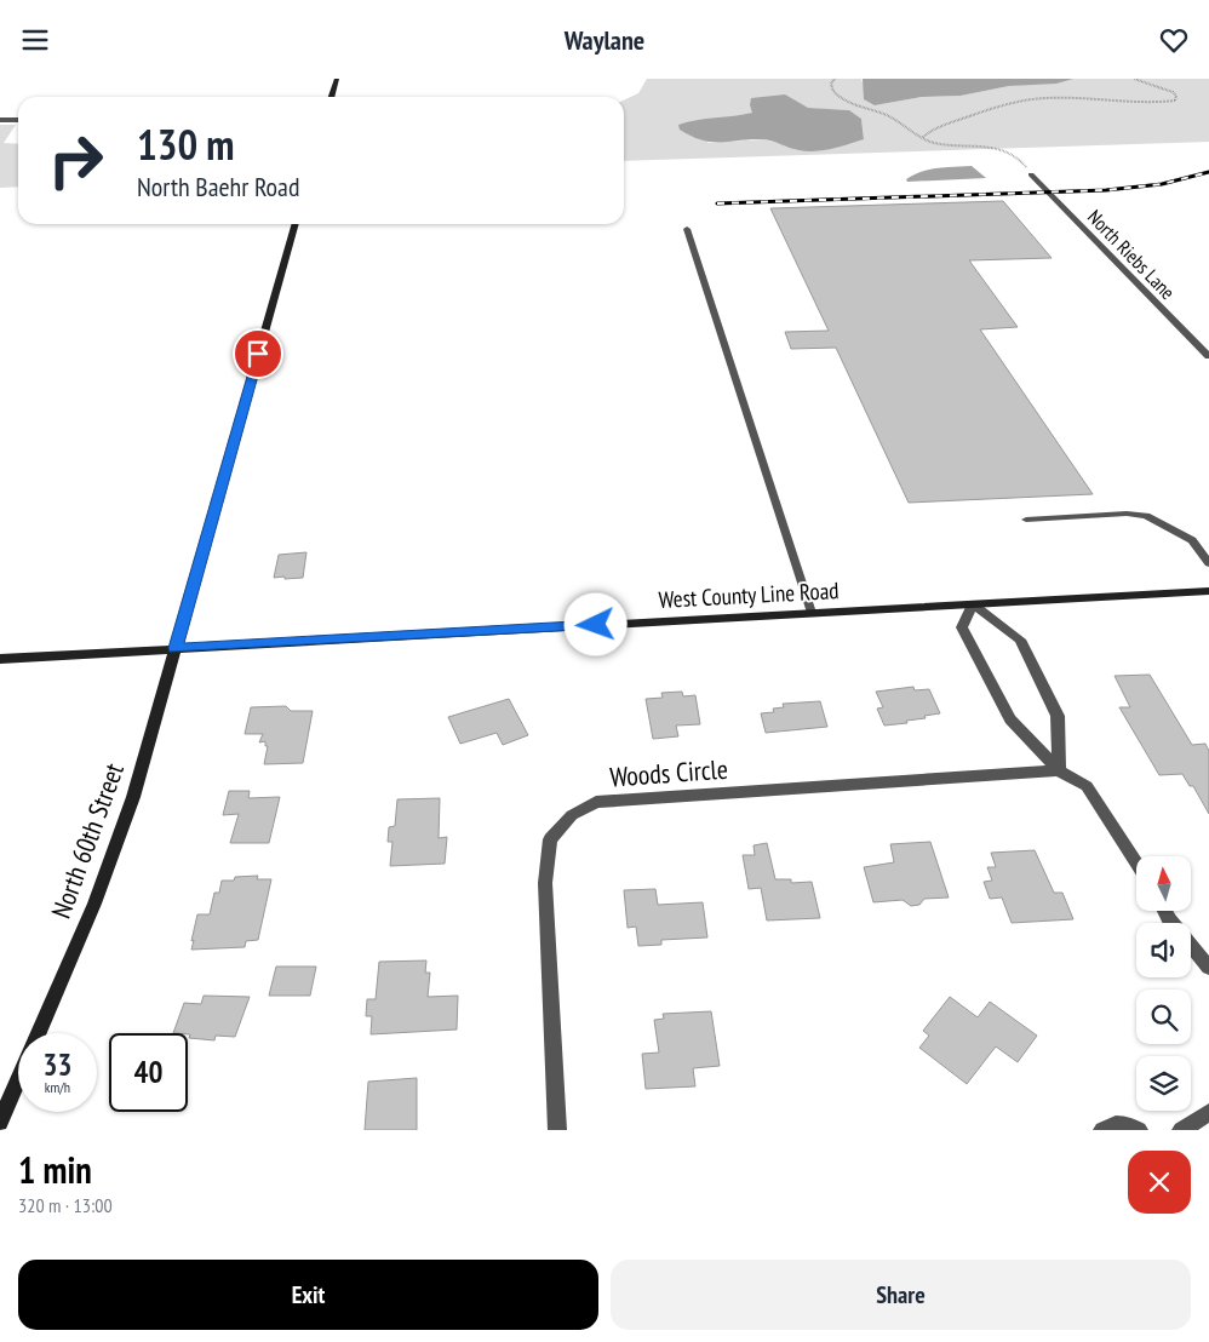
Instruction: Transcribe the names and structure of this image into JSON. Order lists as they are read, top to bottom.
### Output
{
  "streets": {
    "street": [
      "North Riebs Lane",
      "West County Line Road",
      "Woods Circle",
      "North 60th Street"
    ]
  },
  "crossings": [
    ["West County Line Road", "North 60th Street"]
  ],
  "north": "top",
  "page": {
    "header": "Waylane",
    "turn": ["130 m", "North Baehr Road"],
    "speed": "33 km/h",
    "limit": "40",
    "heading": ["1 min", "320 m · 13:00"],
    "buttons": ["Exit", "Share"]
  }
}
